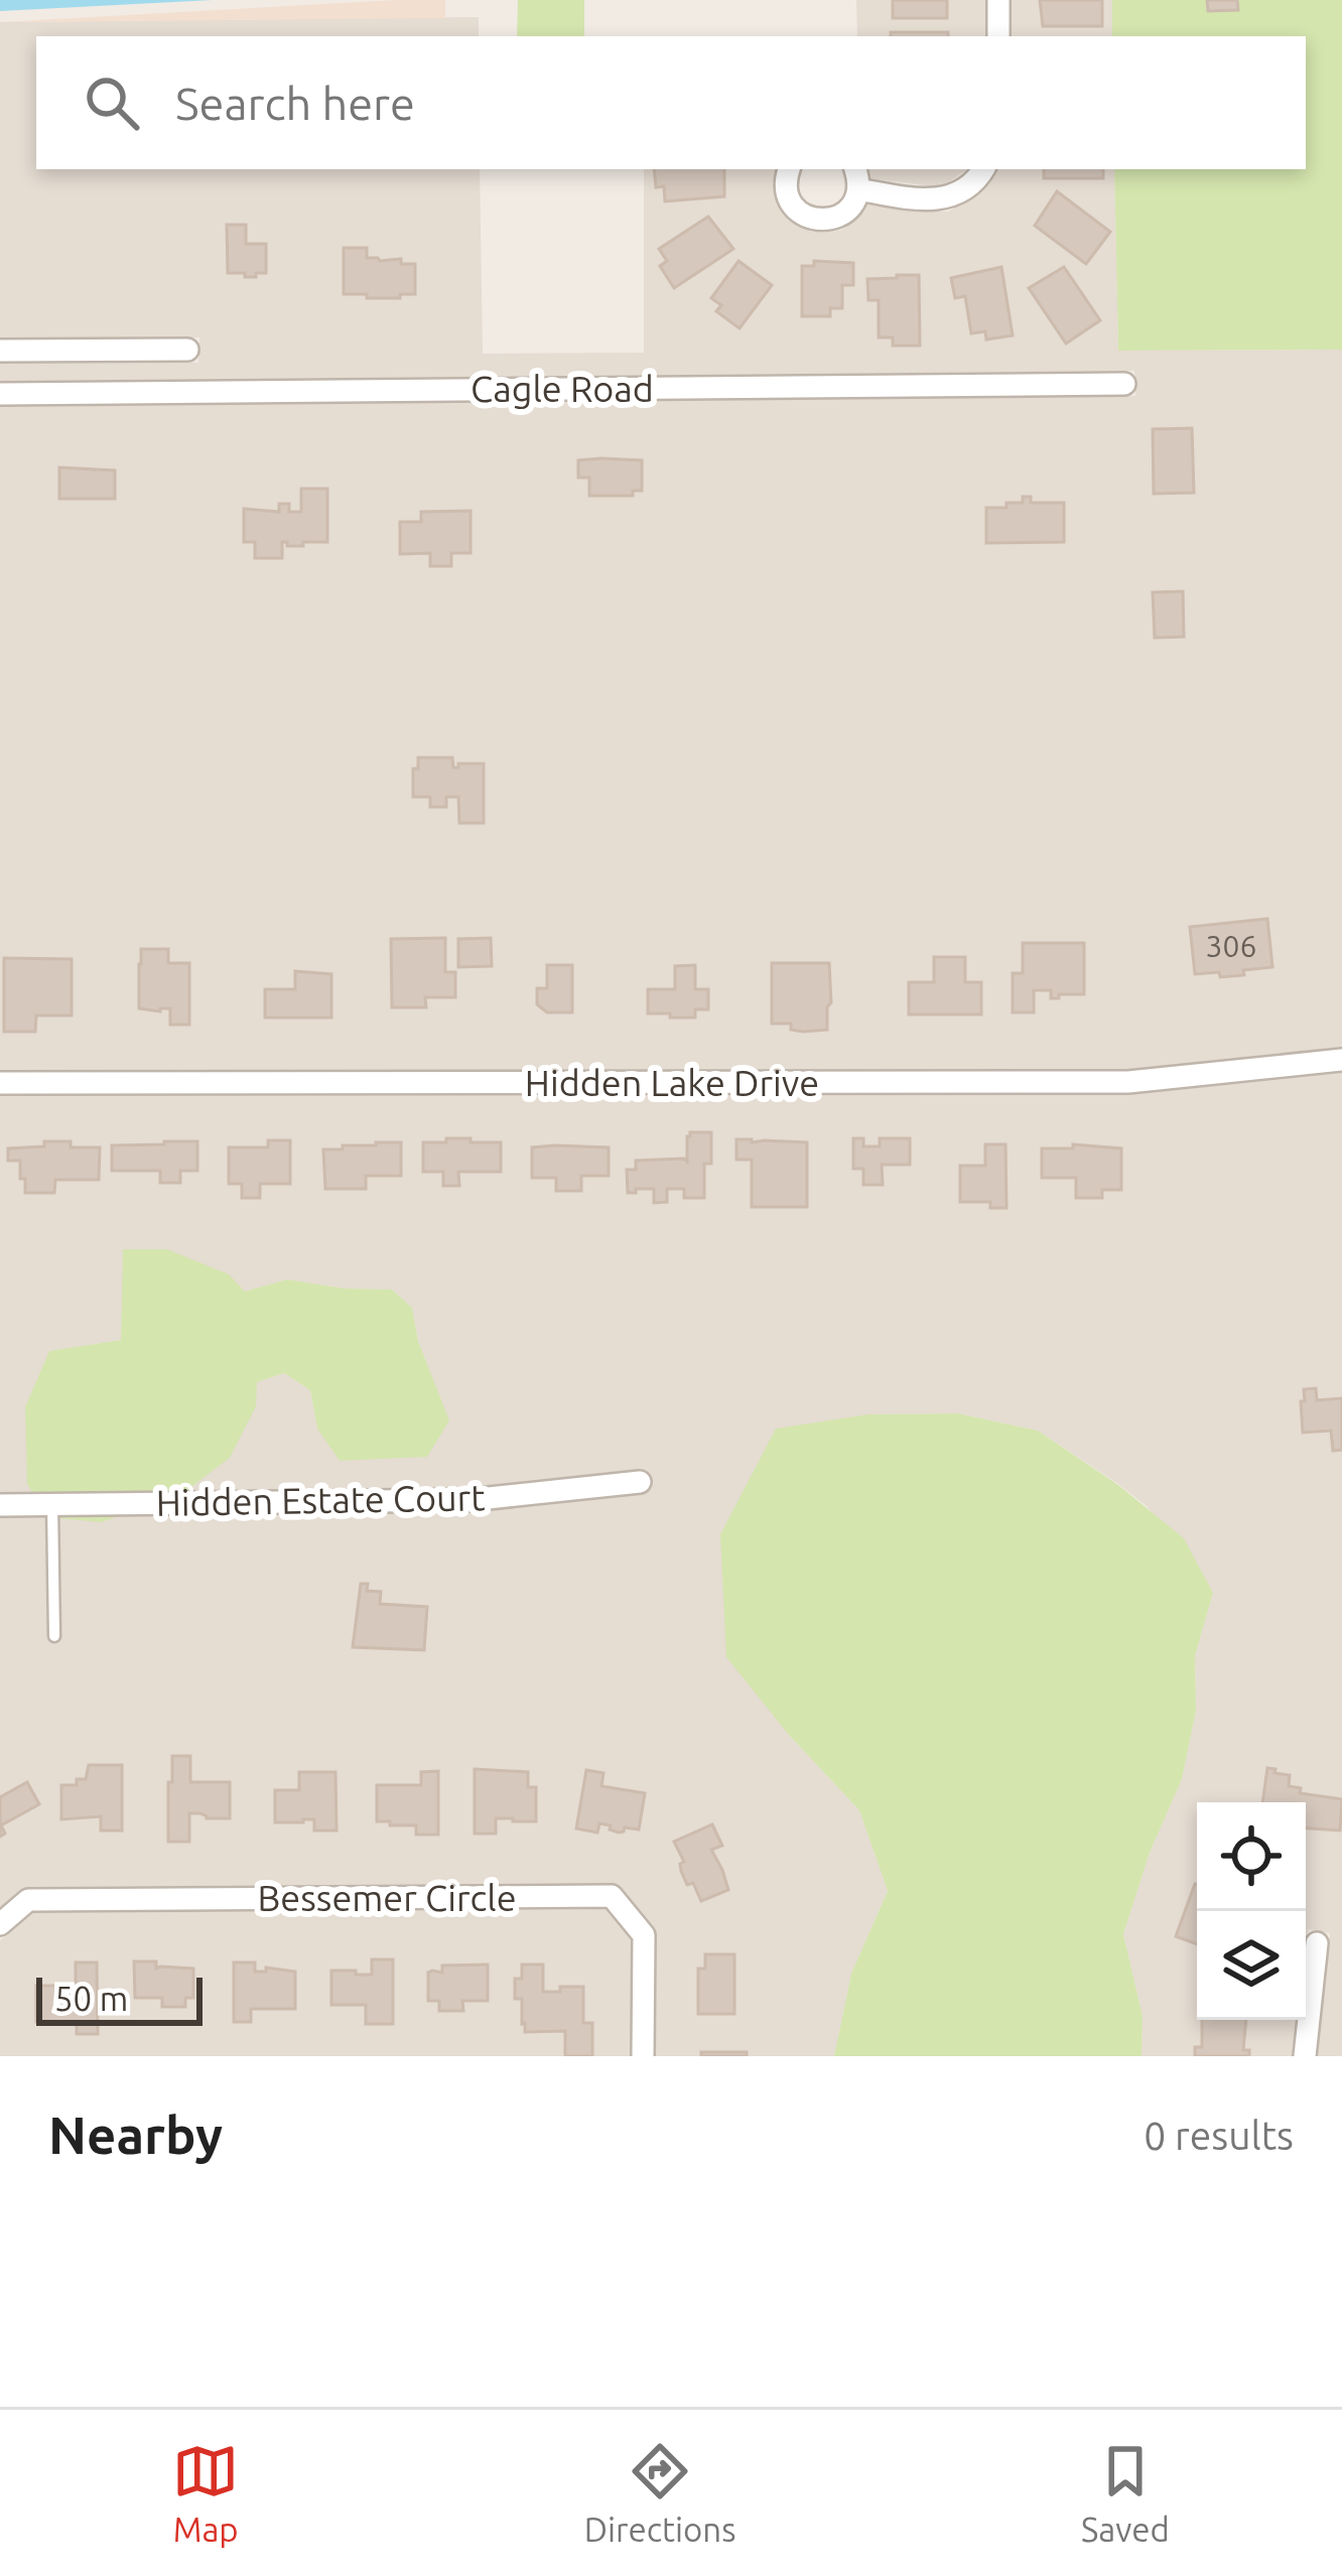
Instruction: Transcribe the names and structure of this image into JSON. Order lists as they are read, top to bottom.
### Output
{
  "streets": {
    "street": [
      "Cagle Road",
      "Hidden Lake Drive",
      "Hidden Estate Court",
      "Bessemer Circle"
    ]
  },
  "house_numbers": ["306"],
  "scale_bar": "50 m",
  "page": {
    "search": "Search here",
    "scale": "50 m",
    "heading": ["Nearby", "0 results"],
    "nav": ["Map", "Directions", "Saved"]
  }
}
